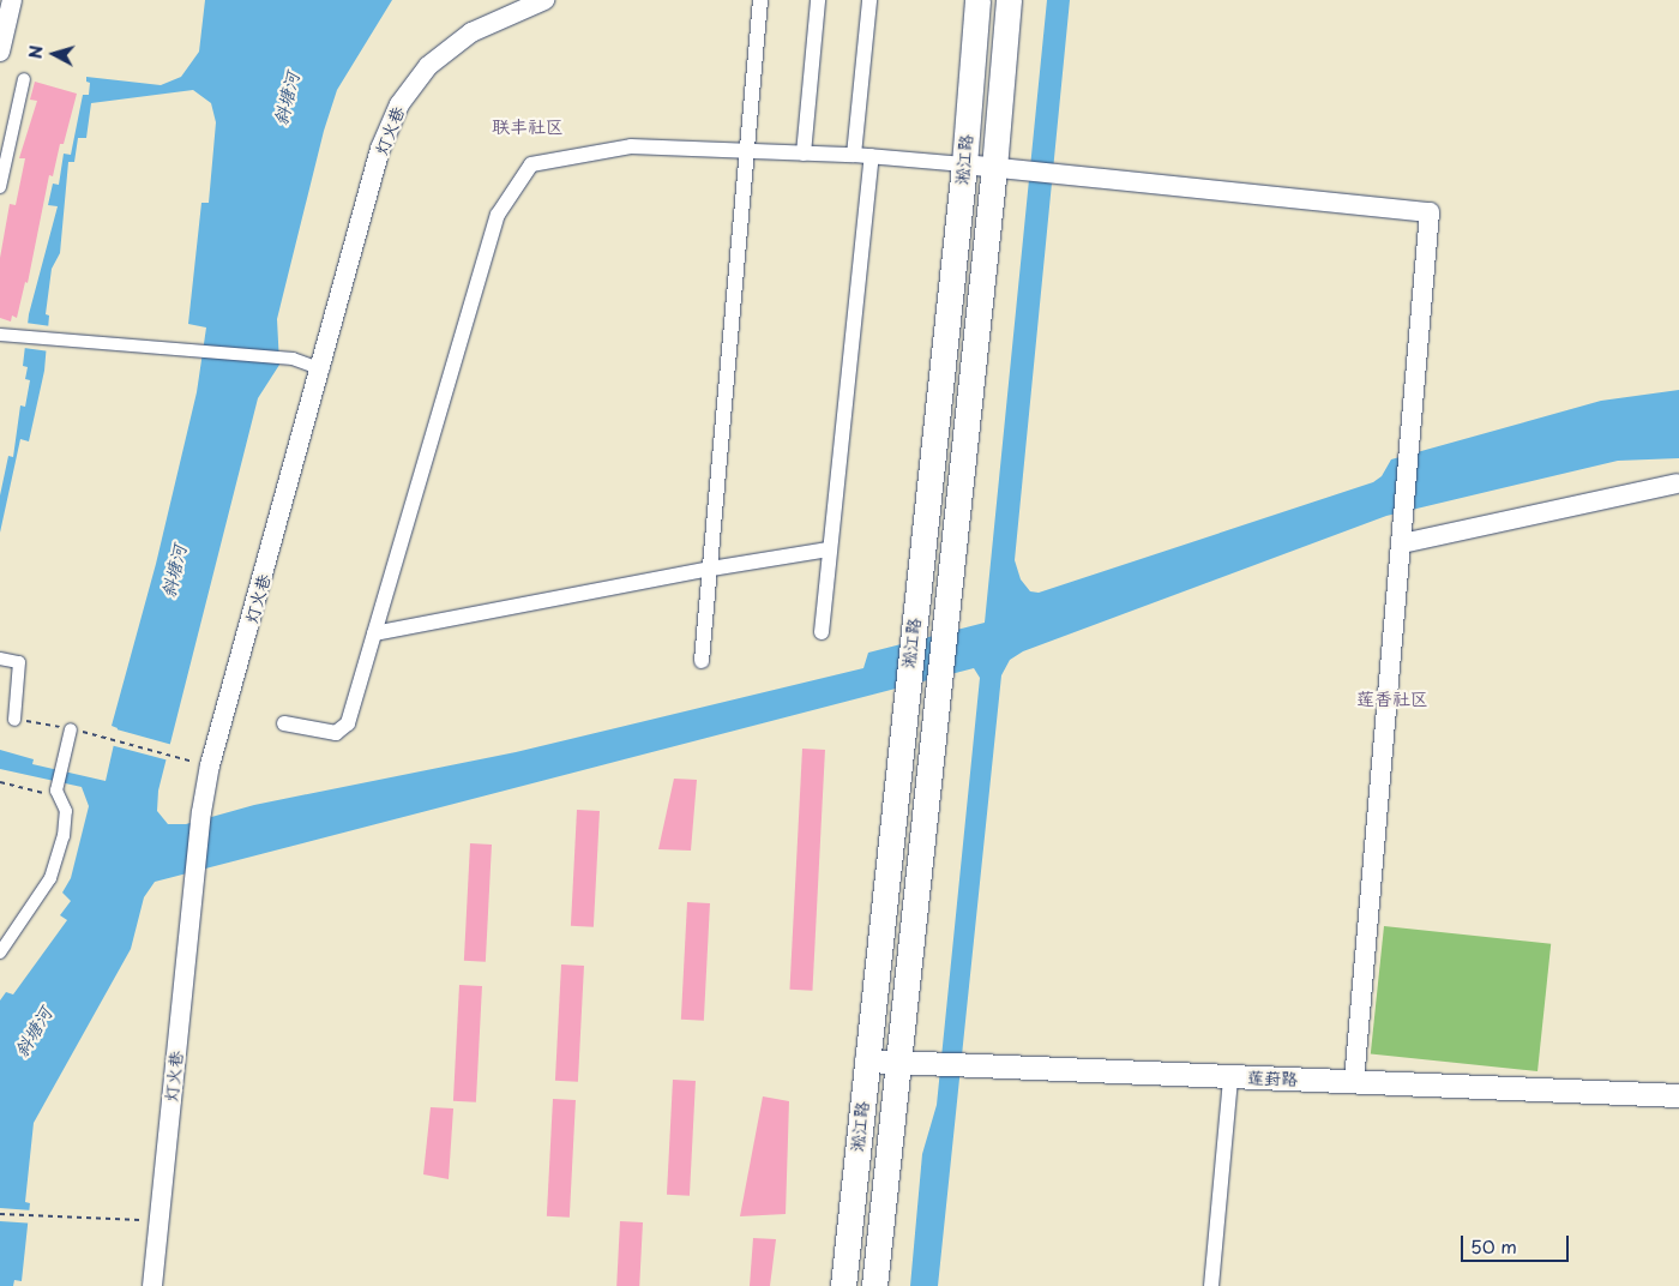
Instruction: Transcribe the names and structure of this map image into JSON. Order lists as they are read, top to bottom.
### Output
{
  "streets": {
    "main road": ["淞江路", "莲葑路"],
    "street": ["灯火巷"]
  },
  "crossings": [
    ["淞江路", "莲葑路"]
  ],
  "districts": ["联丰社区", "莲香社区"],
  "water": ["斜塘河"],
  "scale_bar": "50 m",
  "north": "left"
}
